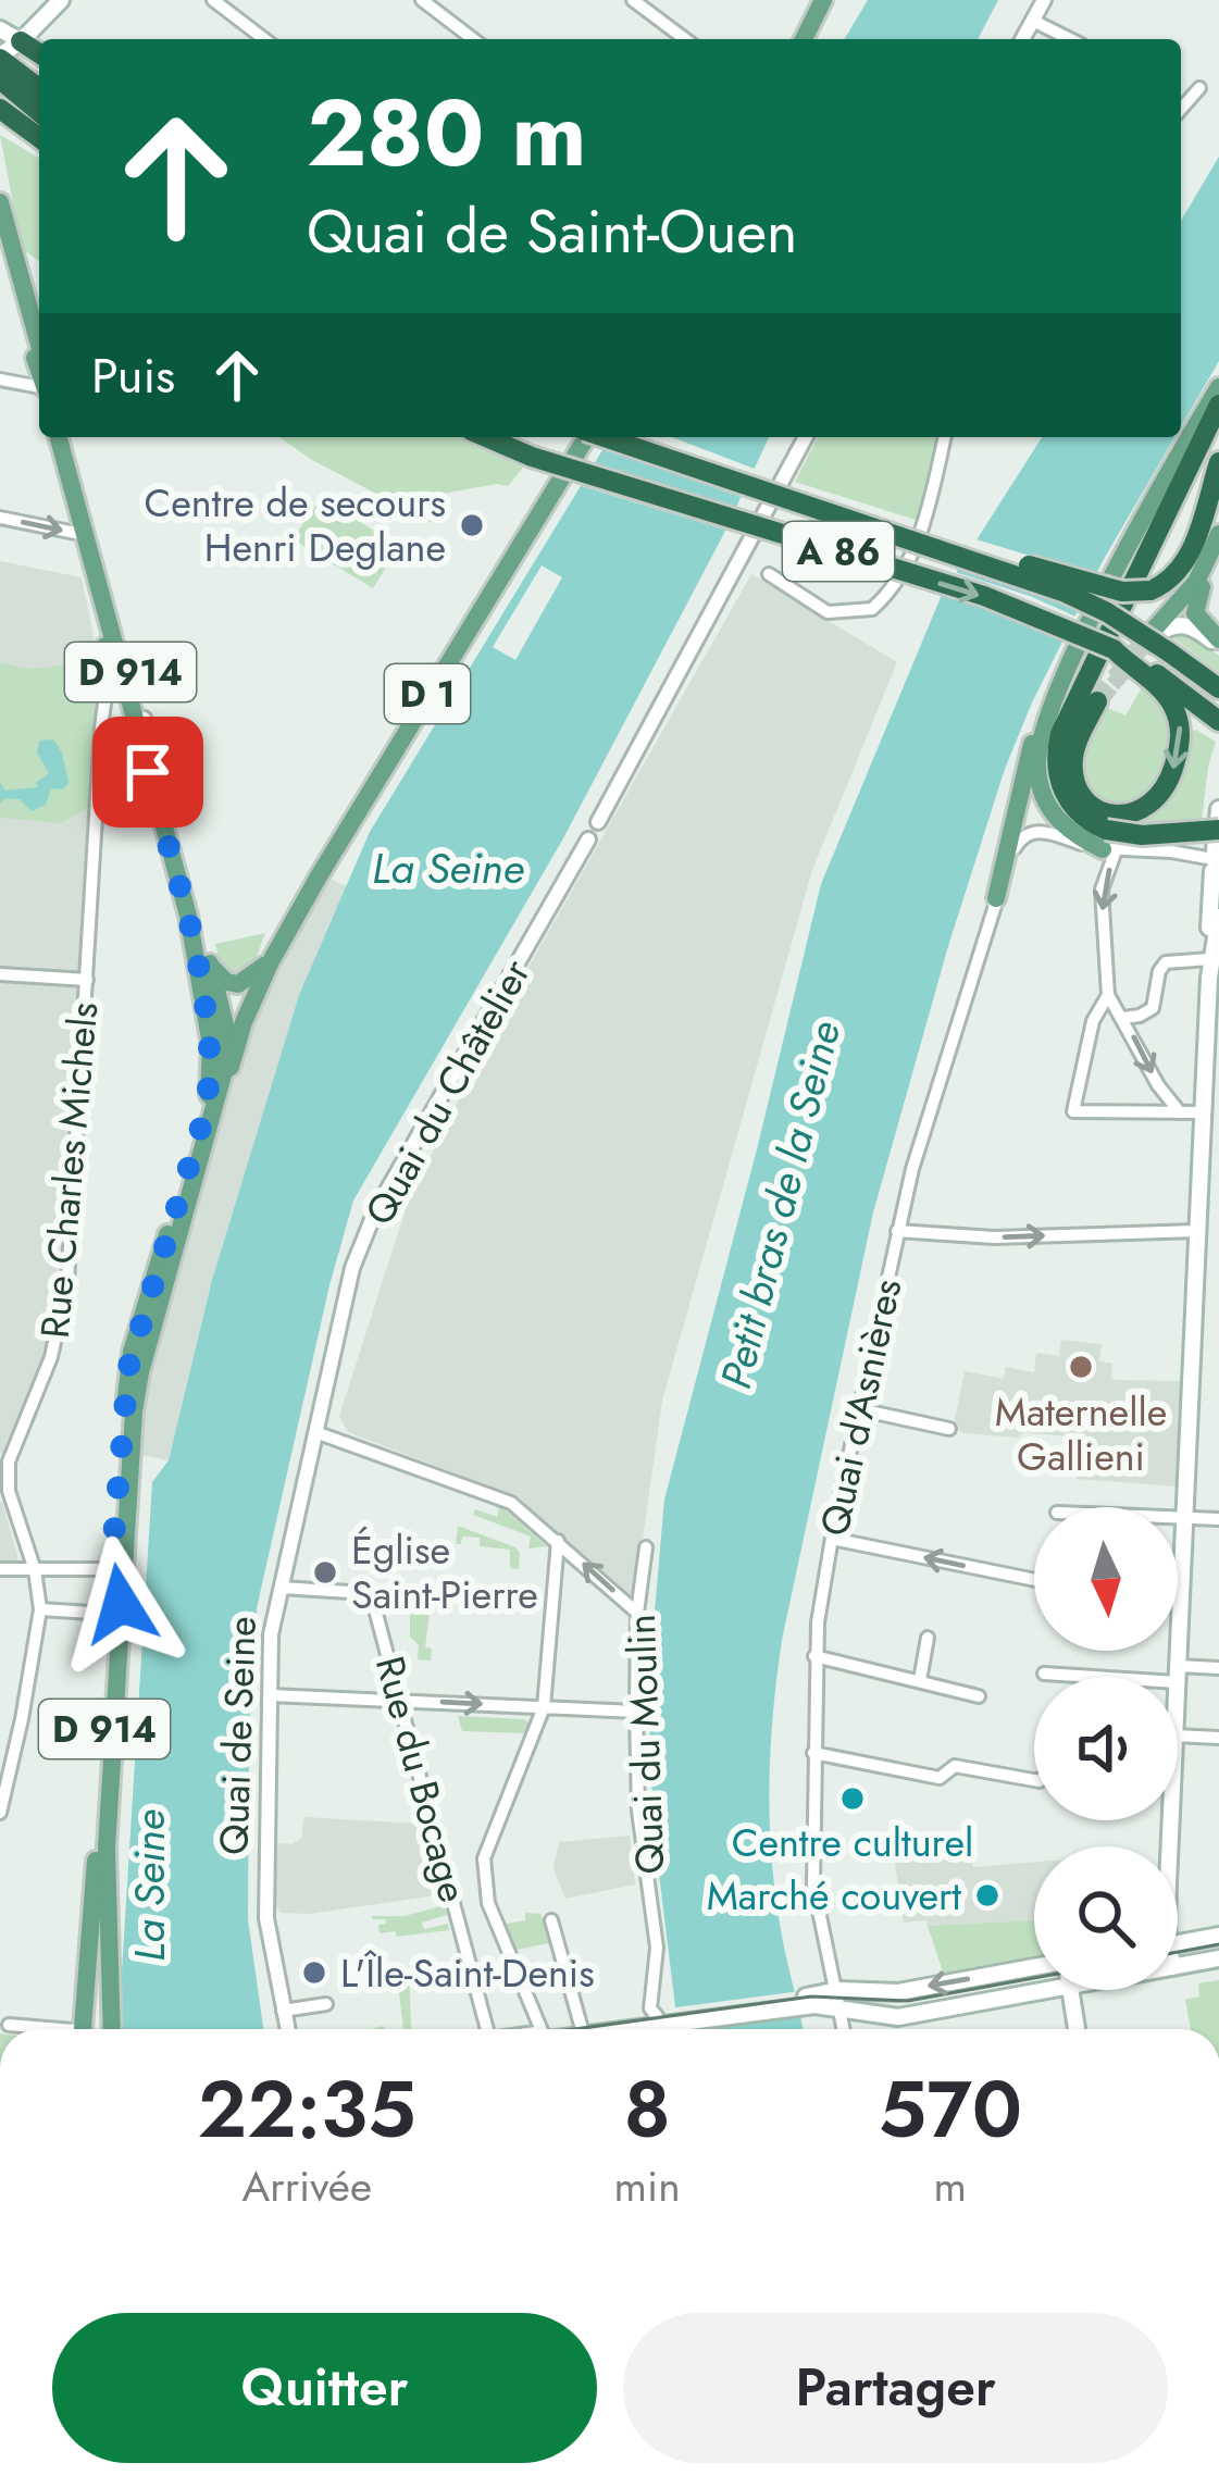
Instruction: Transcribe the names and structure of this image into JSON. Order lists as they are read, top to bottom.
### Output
{
  "streets": {
    "highway": ["A 86"],
    "main road": ["D 914", "D 1"],
    "street": [
      "Quai du Châtelier",
      "Rue Charles Michels",
      "Quai d'Asnières",
      "Quai de Seine",
      "Quai du Moulin",
      "Rue du Bocage"
    ]
  },
  "crossings": [
    ["D 914", "D 1"],
    ["D 914", "Rue Charles Michels"],
    ["Quai du Châtelier", "Quai de Seine"],
    ["Quai de Seine", "Rue du Bocage"]
  ],
  "water": ["La Seine", "Petit bras de la Seine"],
  "places": [
    "Centre de secours Henri Deglane",
    "Maternelle Gallieni",
    "Église Saint-Pierre",
    "Centre culturel",
    "Marché couvert",
    "L'Île-Saint-Denis"
  ],
  "north": "bottom",
  "page": {
    "turn": ["280 m", "Quai de Saint-Ouen"],
    "then": "Puis",
    "eta": [
      "22:35",
      "Arrivée",
      "8",
      "min",
      "570",
      "m"
    ],
    "buttons": ["Quitter", "Partager"]
  }
}
